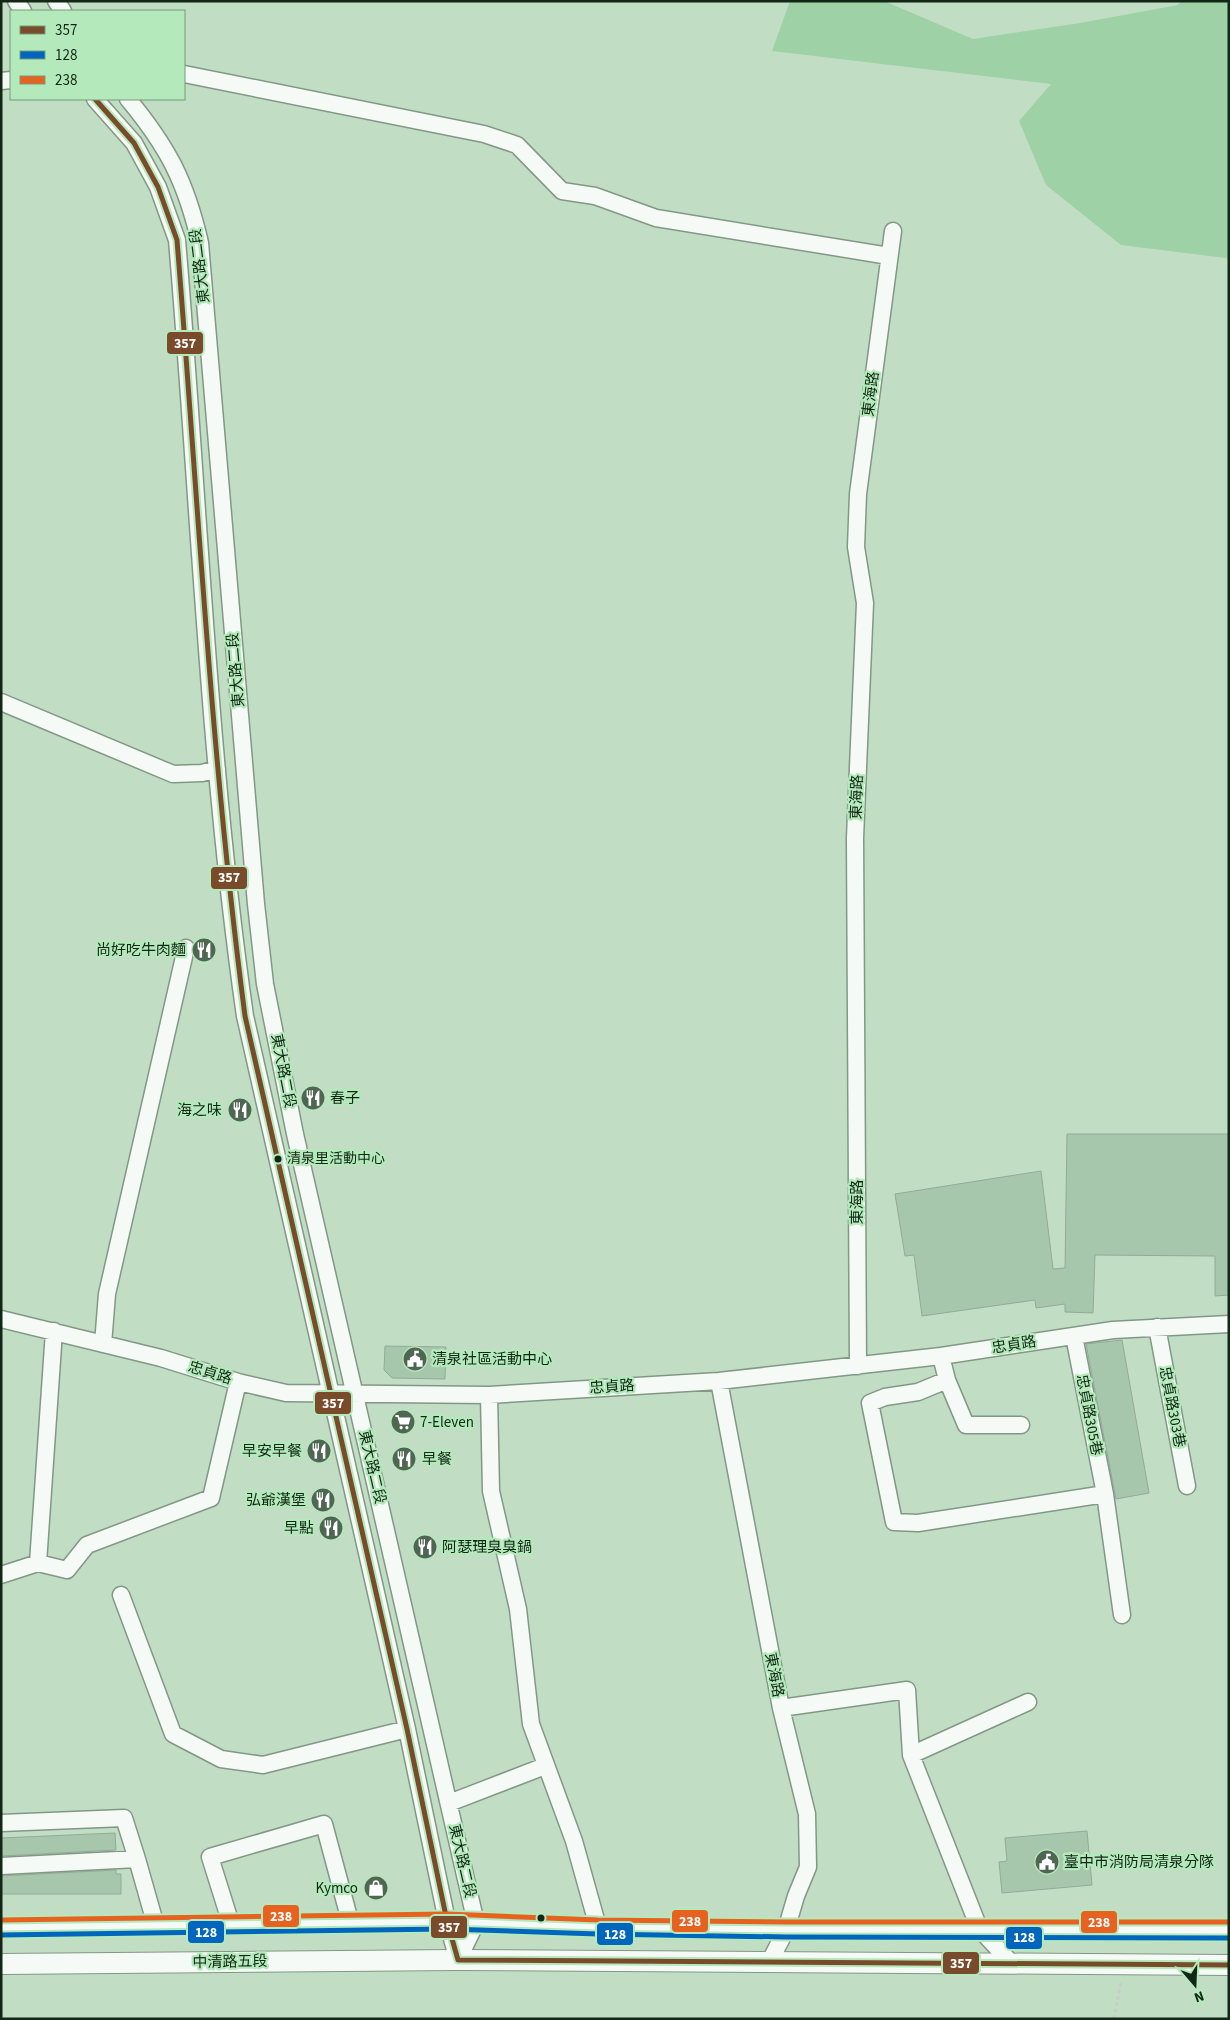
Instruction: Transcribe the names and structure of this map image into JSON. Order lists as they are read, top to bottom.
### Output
{
  "streets": {
    "main road": ["中清路五段"],
    "street": [
      "東大路二段",
      "東海路",
      "忠貞路",
      "忠貞路303巷",
      "忠貞路305巷"
    ]
  },
  "crossings": [
    ["東大路二段", "忠貞路"],
    ["東大路二段", "中清路五段"],
    ["東海路", "忠貞路"],
    ["東海路", "中清路五段"],
    ["忠貞路", "忠貞路303巷"],
    ["忠貞路", "忠貞路305巷"]
  ],
  "places": {
    "restaurant": [
      "尚好吃牛肉麵",
      "春子",
      "海之味",
      "早安早餐",
      "早餐",
      "弘爺漢堡",
      "早點",
      "阿瑟理臭臭鍋"
    ],
    "other": ["清泉里活動中心"],
    "public building": ["清泉社區活動中心", "臺中市消防局清泉分隊"],
    "supermarket": ["7-Eleven"],
    "shop": ["Kymco"]
  },
  "lines": ["transit line 357", "transit line 238", "transit line 128"],
  "legend": ["357", "128", "238"],
  "north": "bottom"
}
